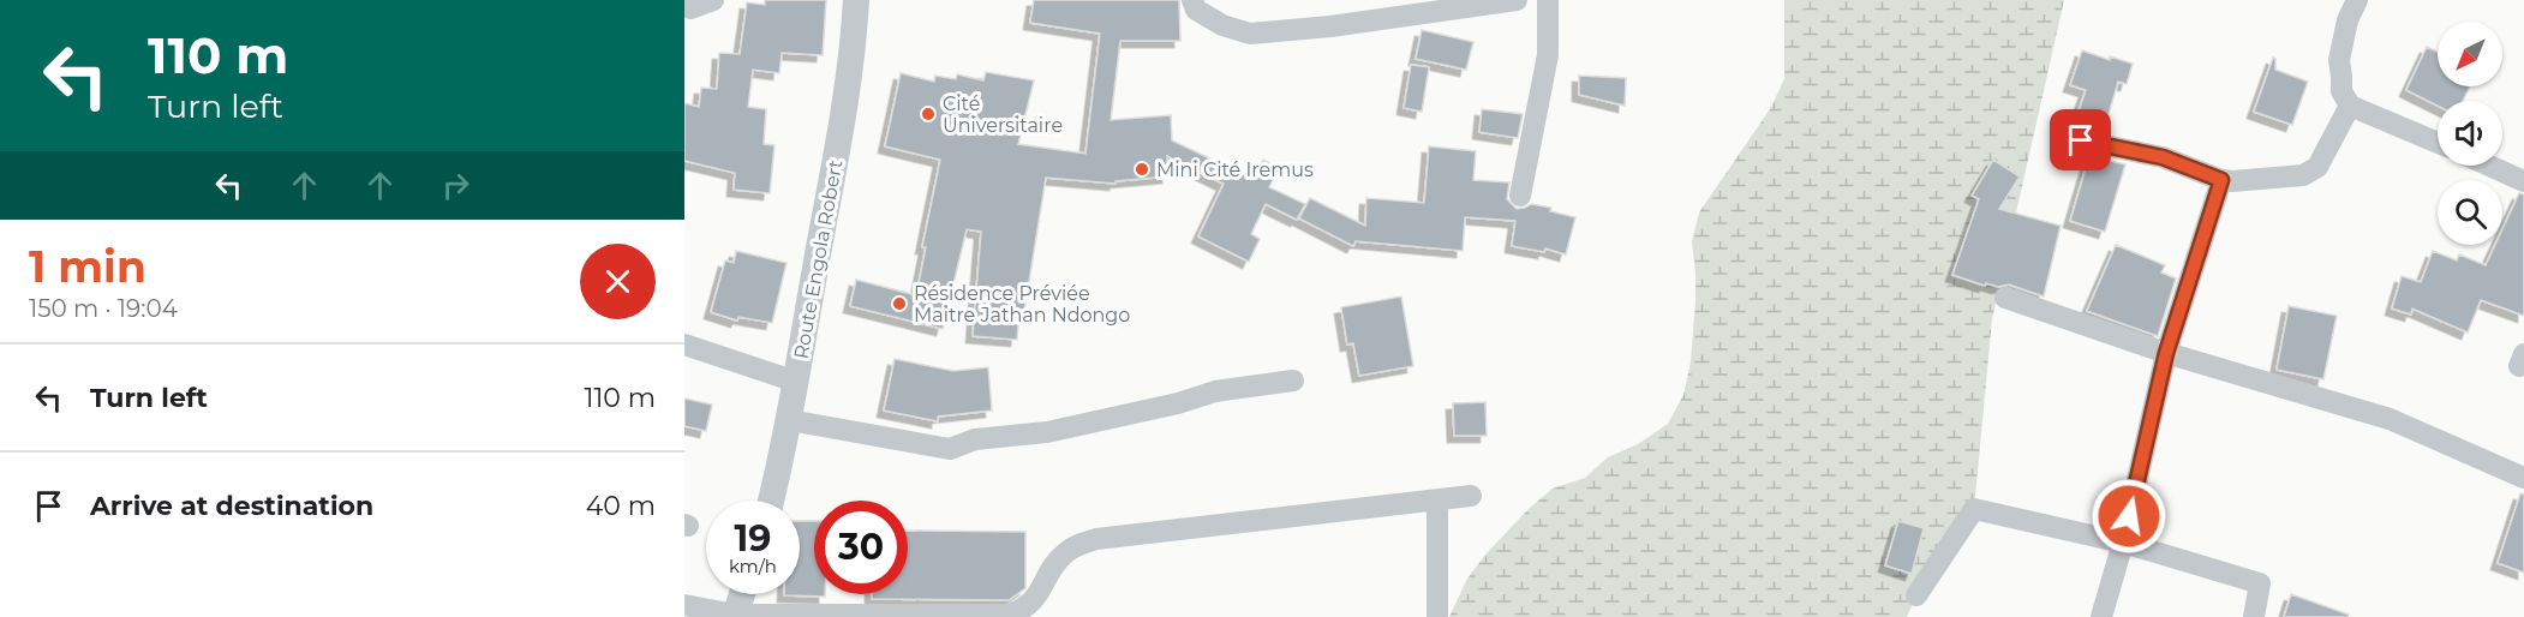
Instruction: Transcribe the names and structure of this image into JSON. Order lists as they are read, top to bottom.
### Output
{
  "streets": {
    "street": ["Route Engola Robert"]
  },
  "places": ["Cité Universitaire", "Mini Cité Iremus", "Résidence Préviée Maitre Jathan Ndongo"],
  "north": "bottom left",
  "page": {
    "turn": ["110 m", "Turn left"],
    "heading": ["1 min", "150 m · 19:04"],
    "list": [
      {
        "name": "Turn left",
        "value": "110 m"
      },
      {
        "name": "Arrive at destination",
        "value": "40 m"
      }
    ],
    "speed": "19 km/h",
    "limit": "30"
  }
}
